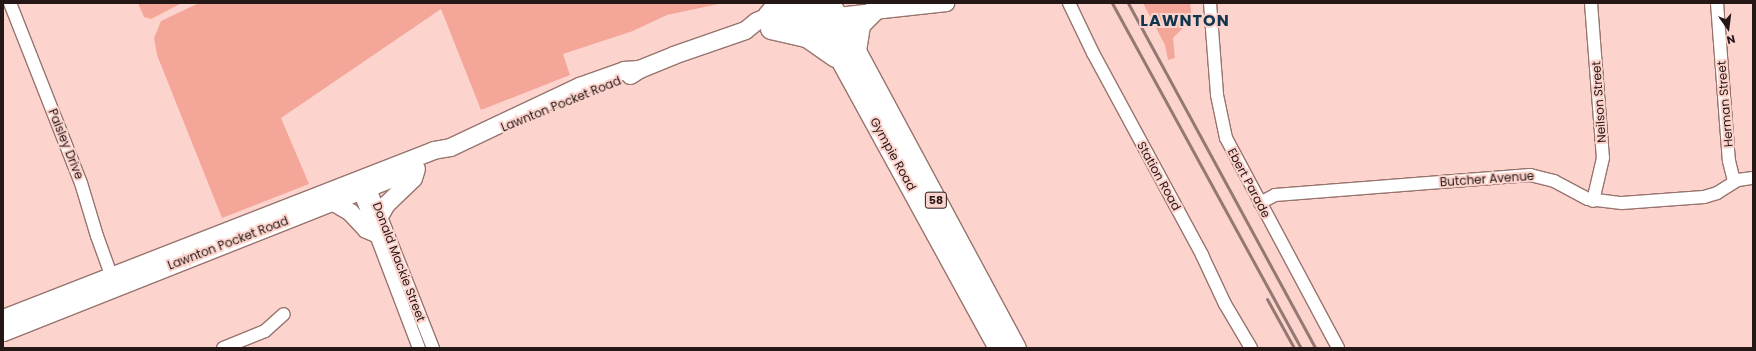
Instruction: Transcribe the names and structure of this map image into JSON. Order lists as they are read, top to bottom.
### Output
{
  "streets": {
    "highway": ["Gympie Road", "58"],
    "main road": ["Lawnton Pocket Road"],
    "street": [
      "Neilson Street",
      "Herman Street",
      "Paisley Drive",
      "Station Road",
      "Butcher Avenue",
      "Ebert Parade",
      "Donald Mackie Street"
    ]
  },
  "crossings": [
    ["Neilson Street", "Butcher Avenue"],
    ["Lawnton Pocket Road", "Paisley Drive"],
    ["Lawnton Pocket Road", "Gympie Road"],
    ["Lawnton Pocket Road", "Donald Mackie Street"],
    ["Herman Street", "Butcher Avenue"],
    ["Butcher Avenue", "Ebert Parade"]
  ],
  "districts": ["LAWNTON"],
  "north": "bottom"
}
